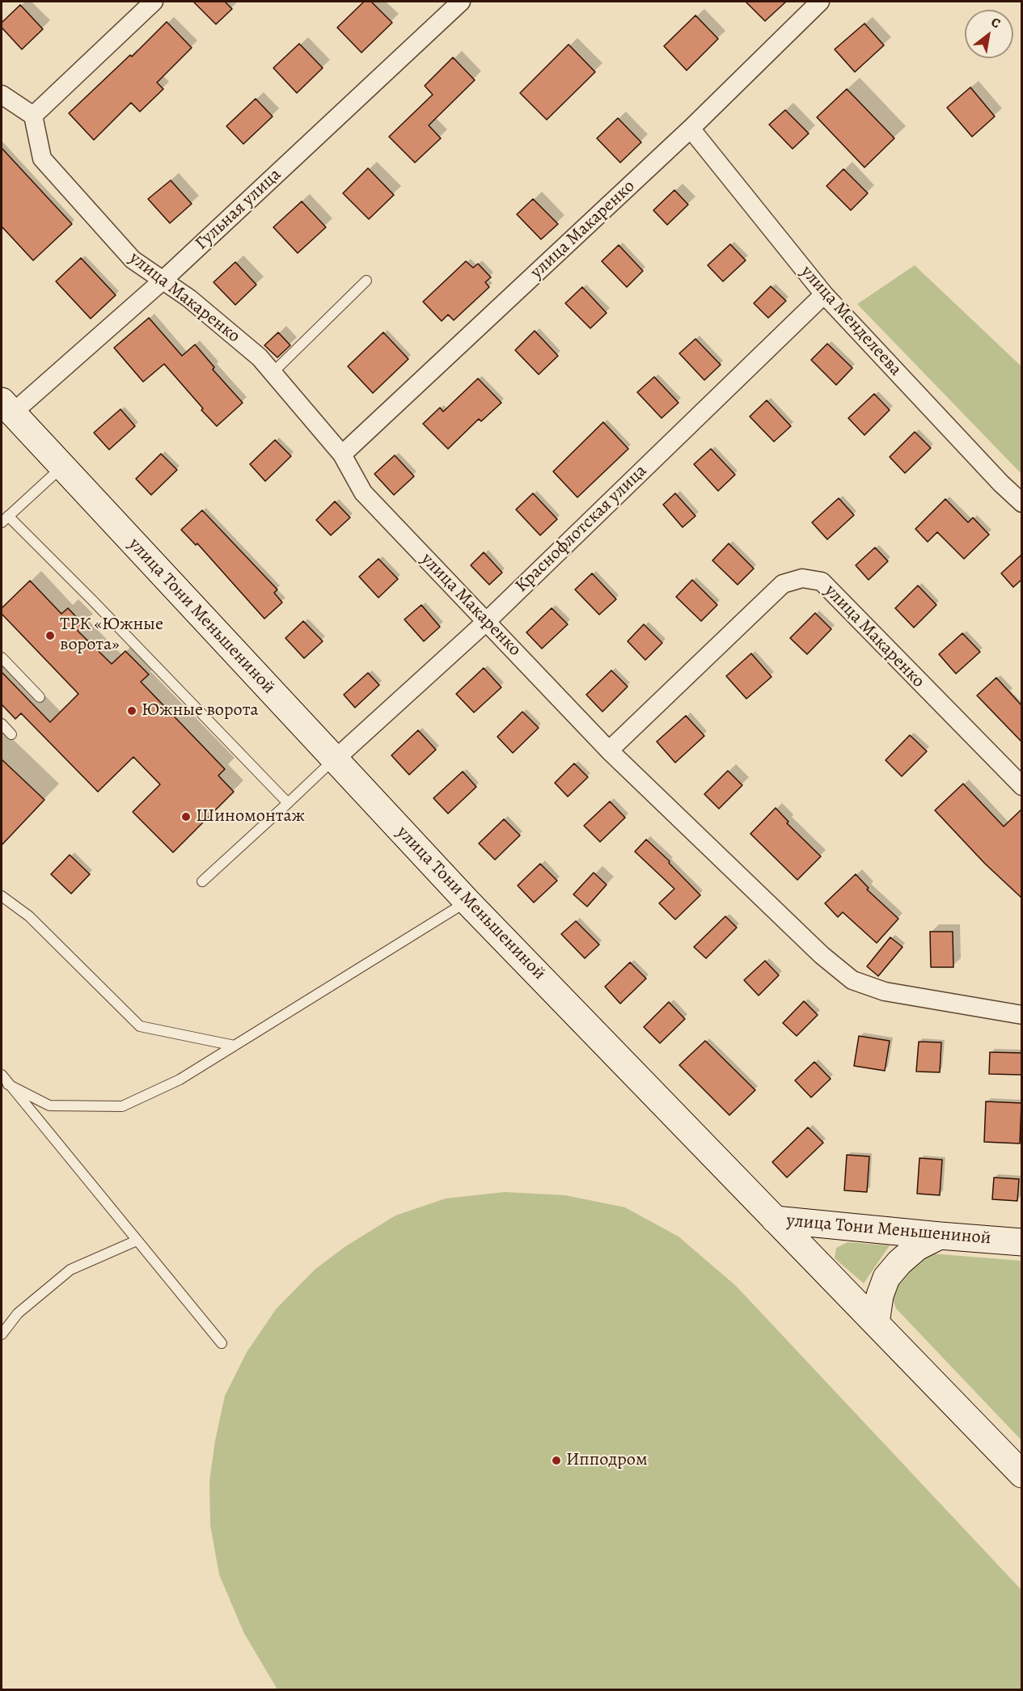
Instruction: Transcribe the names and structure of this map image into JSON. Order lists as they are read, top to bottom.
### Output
{
  "streets": {
    "main road": ["улица Тони Меньшениной"],
    "street": [
      "Гульная улица",
      "улица Макаренко",
      "улица Менделеева",
      "Краснофлотская улица"
    ]
  },
  "crossings": [
    ["Гульная улица", "улица Макаренко"],
    ["Гульная улица", "улица Тони Меньшениной"],
    ["улица Макаренко", "улица Менделеева"],
    ["улица Макаренко", "Краснофлотская улица"],
    ["улица Менделеева", "Краснофлотская улица"],
    ["Краснофлотская улица", "улица Тони Меньшениной"]
  ],
  "places": [
    "ТРК «Южные ворота»",
    "Южные ворота",
    "Шиномонтаж",
    "Ипподром"
  ],
  "north": "top right"
}
